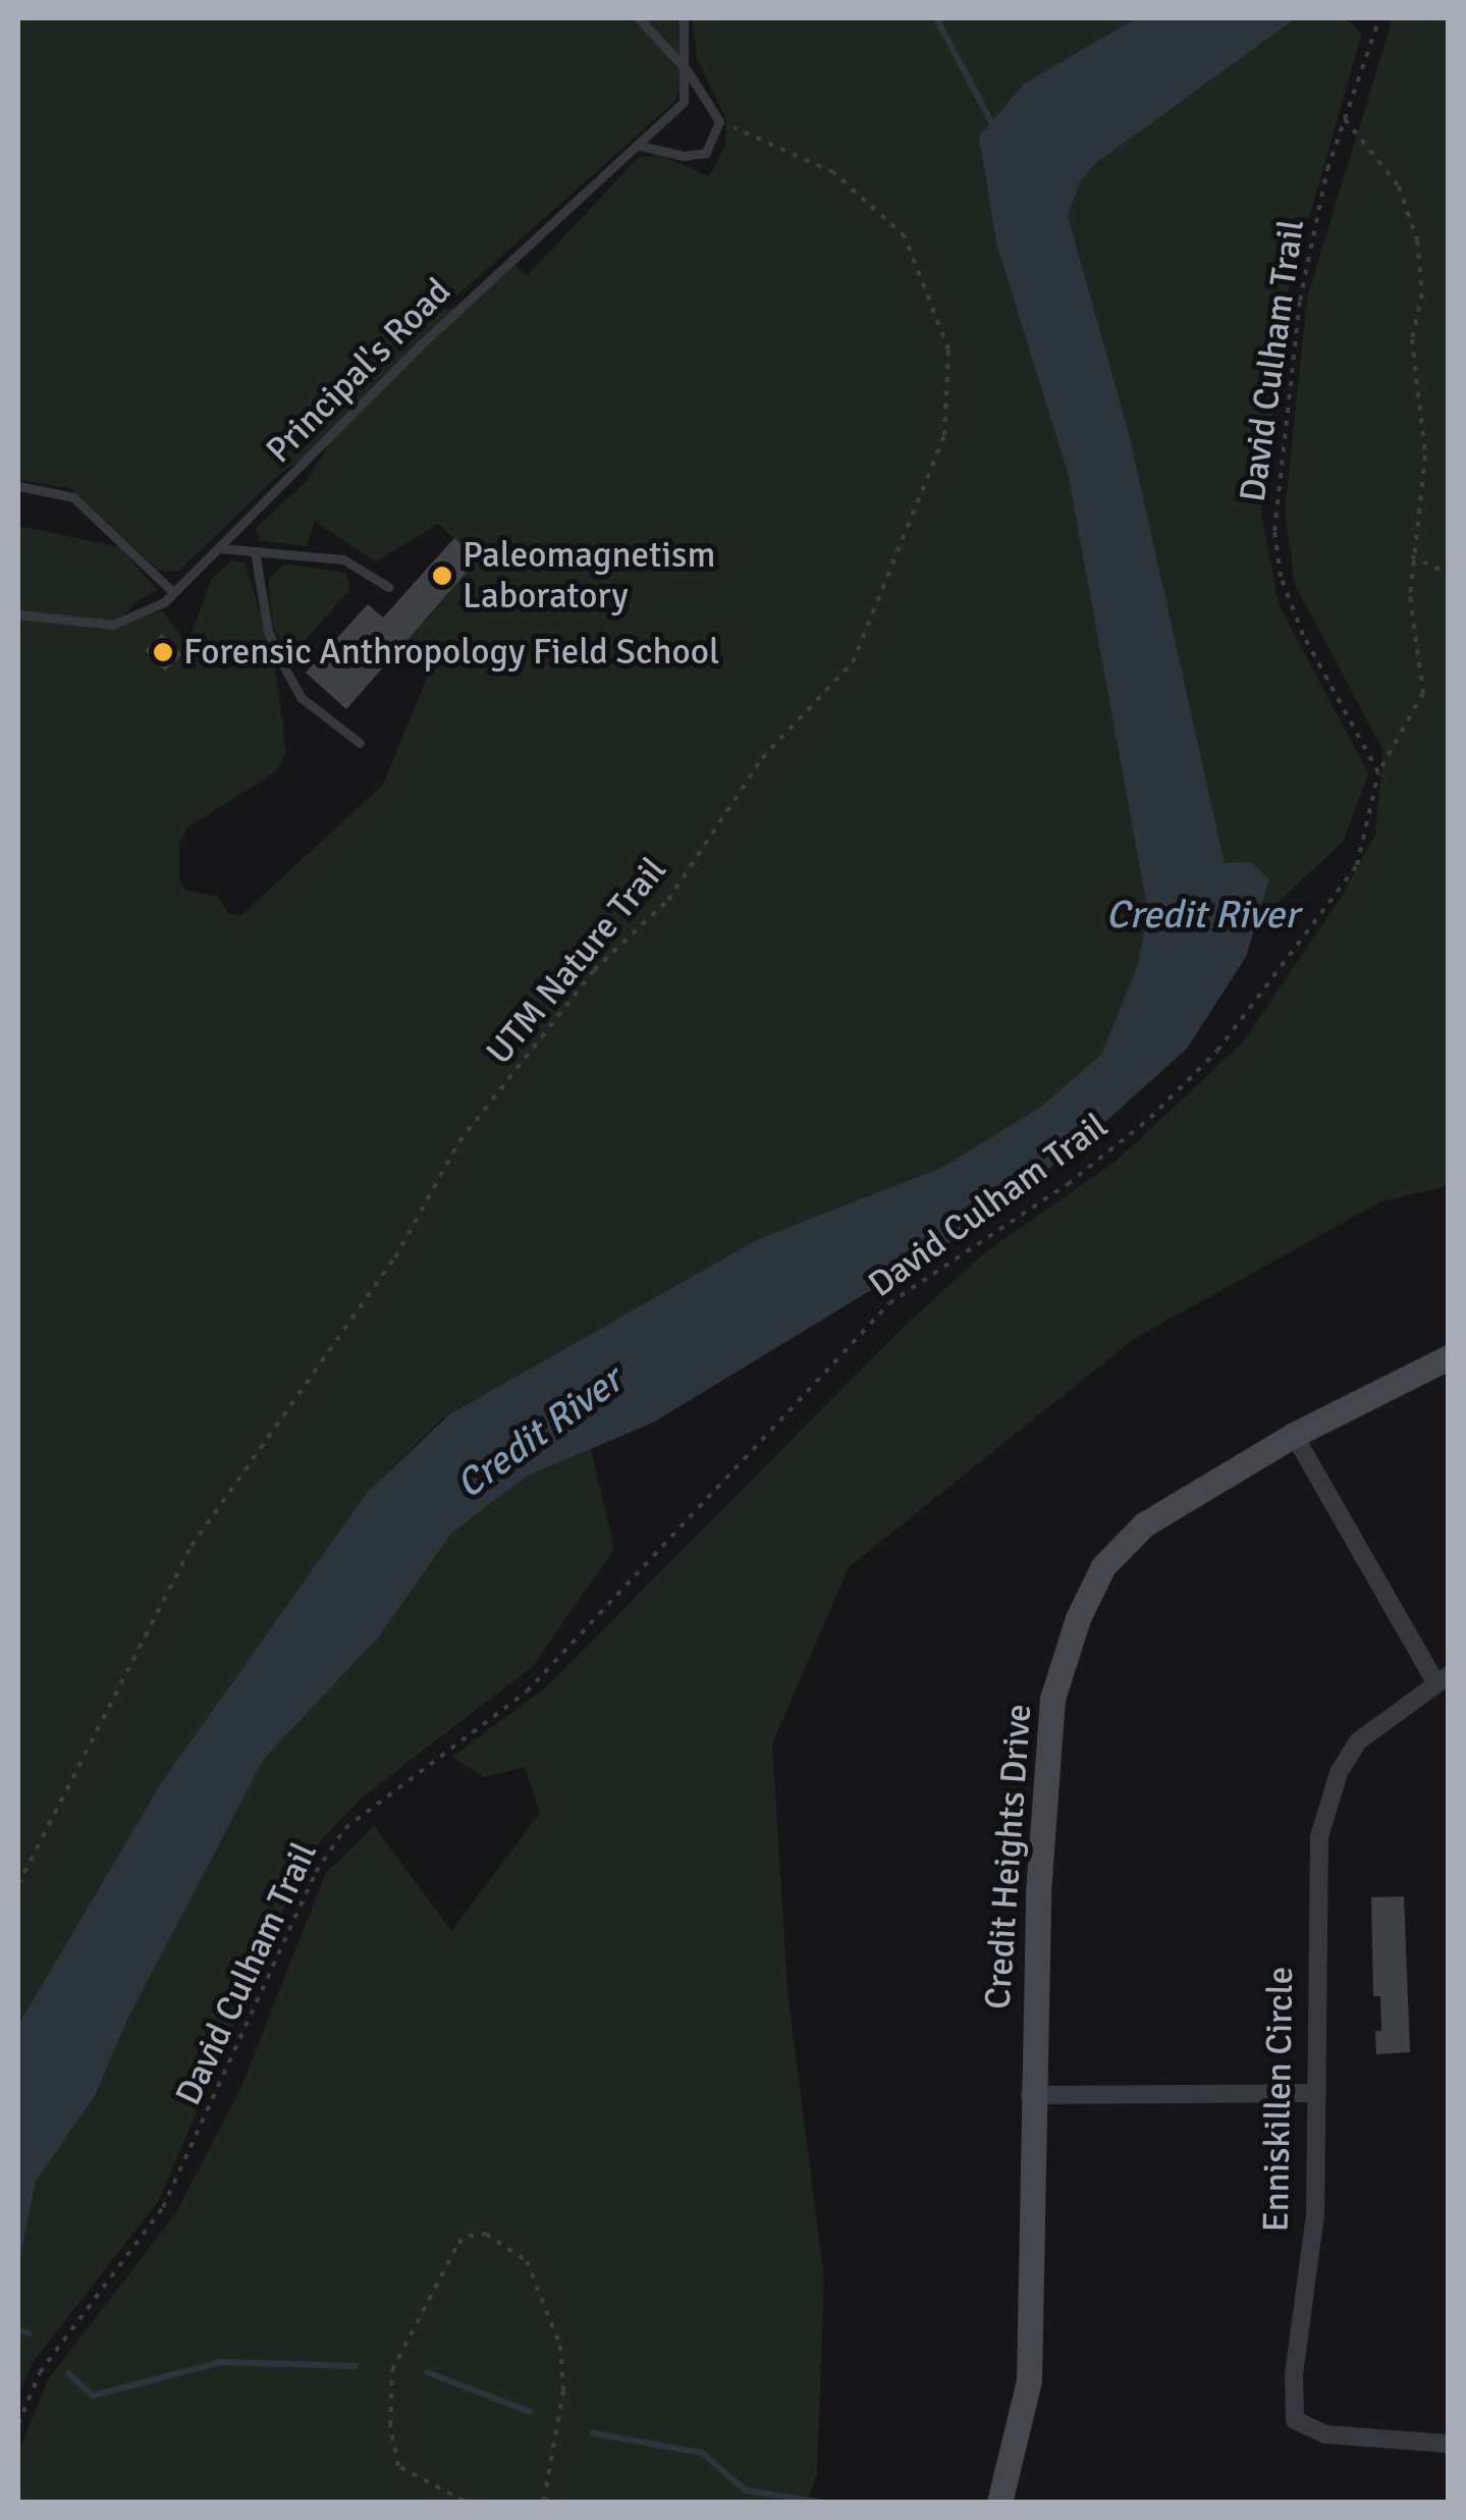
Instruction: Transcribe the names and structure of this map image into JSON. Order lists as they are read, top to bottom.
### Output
{
  "streets": {
    "street": ["Credit Heights Drive", "Enniskillen Circle"],
    "lane": ["Principal's Road"],
    "path": ["David Culham Trail", "UTM Nature Trail"]
  },
  "water": ["Credit River"],
  "places": ["Paleomagnetism Laboratory", "Forensic Anthropology Field School"]
}
